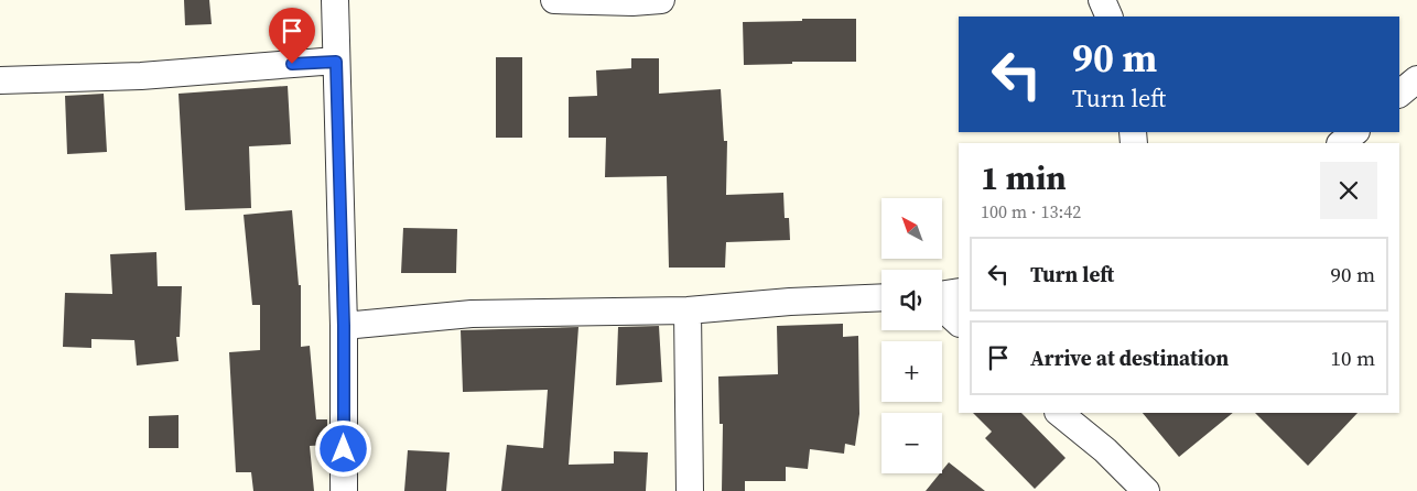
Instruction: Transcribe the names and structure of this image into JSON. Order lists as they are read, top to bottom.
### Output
{
  "north": "top left",
  "page": {
    "turn": ["90 m", "Turn left"],
    "heading": ["1 min", "100 m · 13:42"],
    "map_buttons": ["+", "−"],
    "list": [
      {
        "name": "Turn left",
        "value": "90 m"
      },
      {
        "name": "Arrive at destination",
        "value": "10 m"
      }
    ]
  }
}
